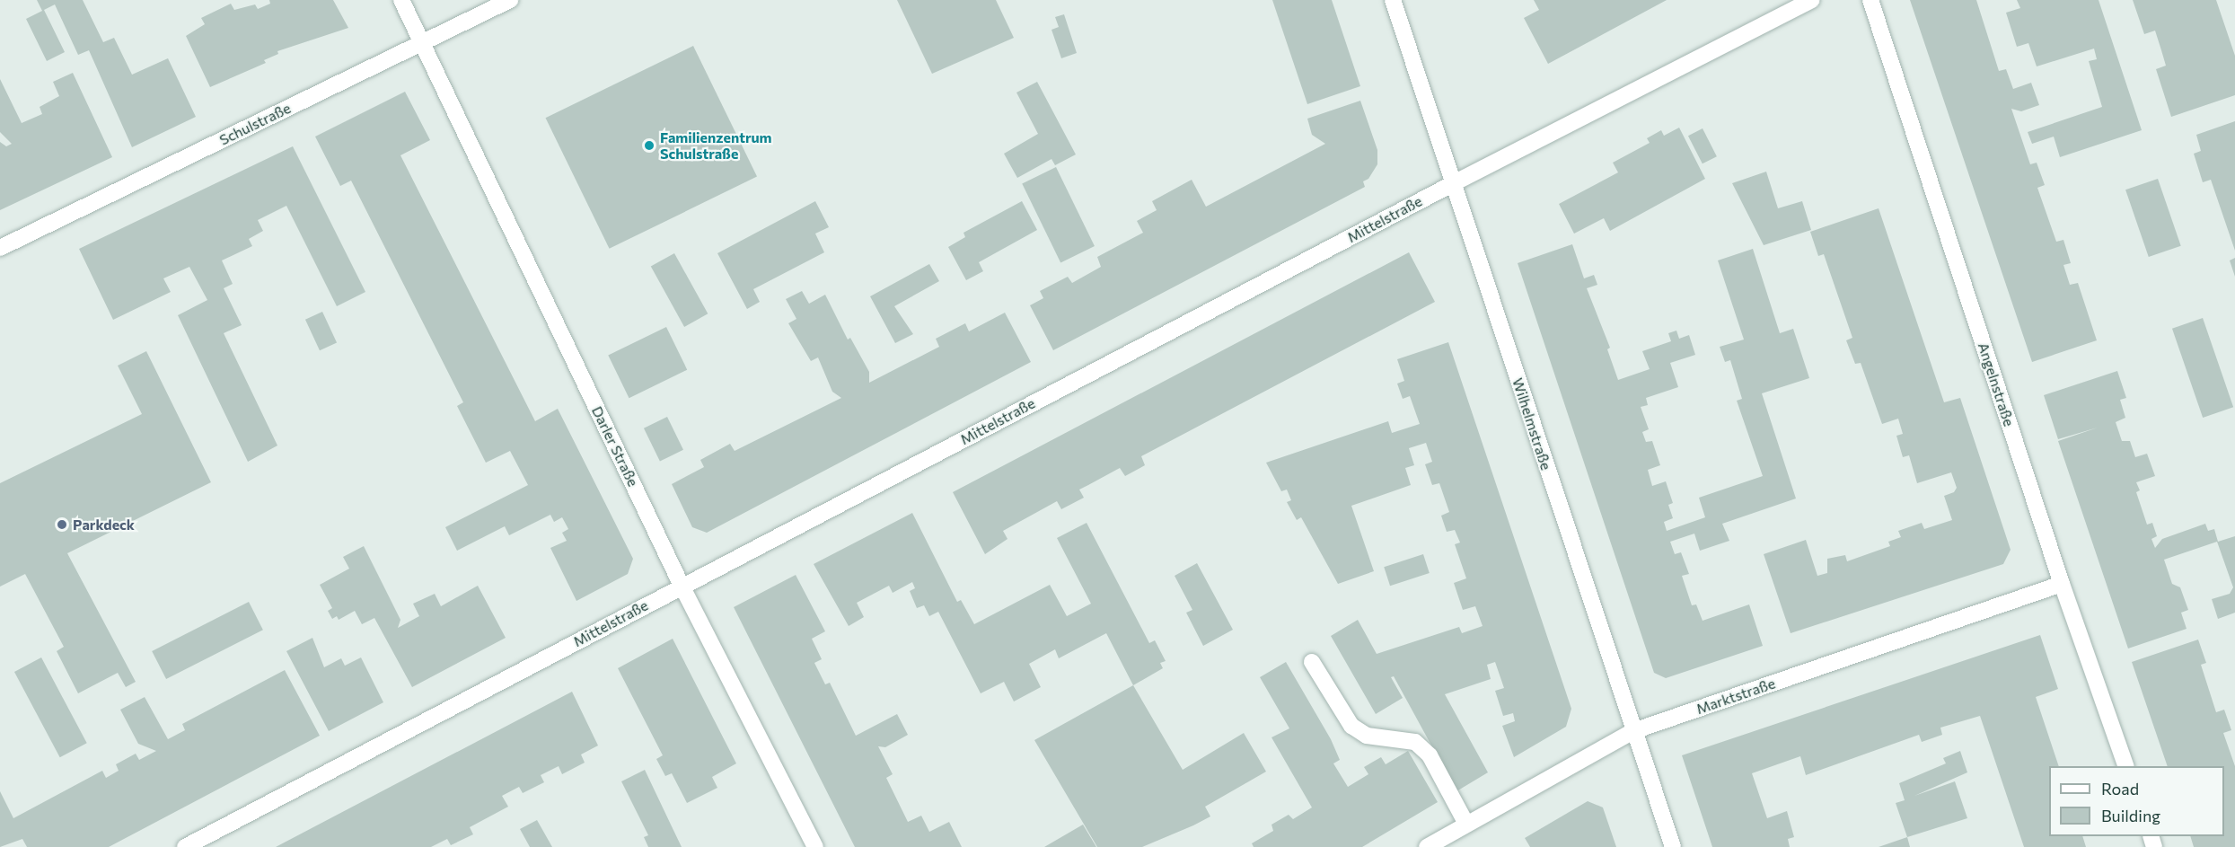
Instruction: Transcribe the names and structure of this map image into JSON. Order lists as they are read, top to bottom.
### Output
{
  "streets": {
    "street": [
      "Schulstraße",
      "Mittelstraße",
      "Angelnstraße",
      "Wilhelmstraße",
      "Darler Straße",
      "Marktstraße"
    ]
  },
  "crossings": [
    ["Schulstraße", "Darler Straße"],
    ["Mittelstraße", "Wilhelmstraße"],
    ["Mittelstraße", "Darler Straße"],
    ["Angelnstraße", "Marktstraße"],
    ["Wilhelmstraße", "Marktstraße"]
  ],
  "places": ["Familienzentrum Schulstraße", "Parkdeck"],
  "legend": ["Road", "Building"]
}
